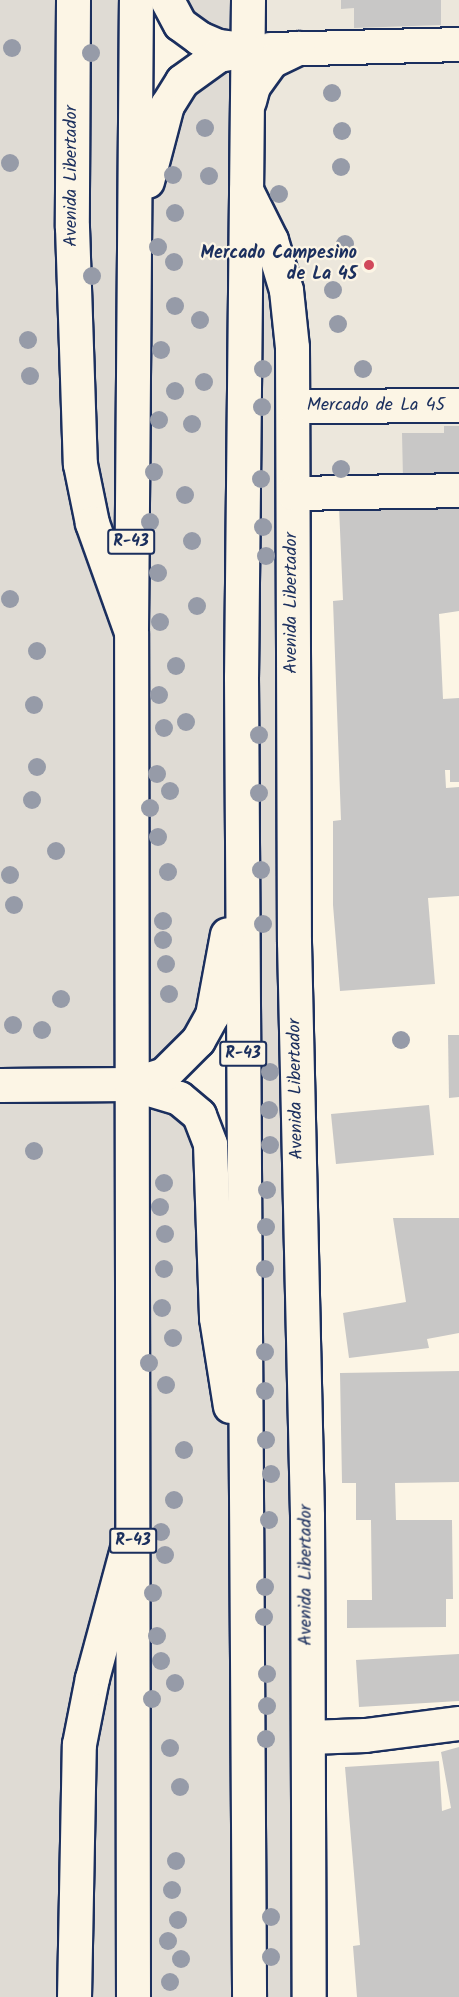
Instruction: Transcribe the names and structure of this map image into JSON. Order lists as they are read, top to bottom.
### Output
{
  "streets": {
    "main road": ["Avenida Libertador", "Mercado de La 45", "R-43"]
  },
  "crossings": [
    ["Avenida Libertador", "Mercado de La 45"],
    ["Avenida Libertador", "R-43"]
  ],
  "places": ["Mercado Campesino de La 45"]
}
